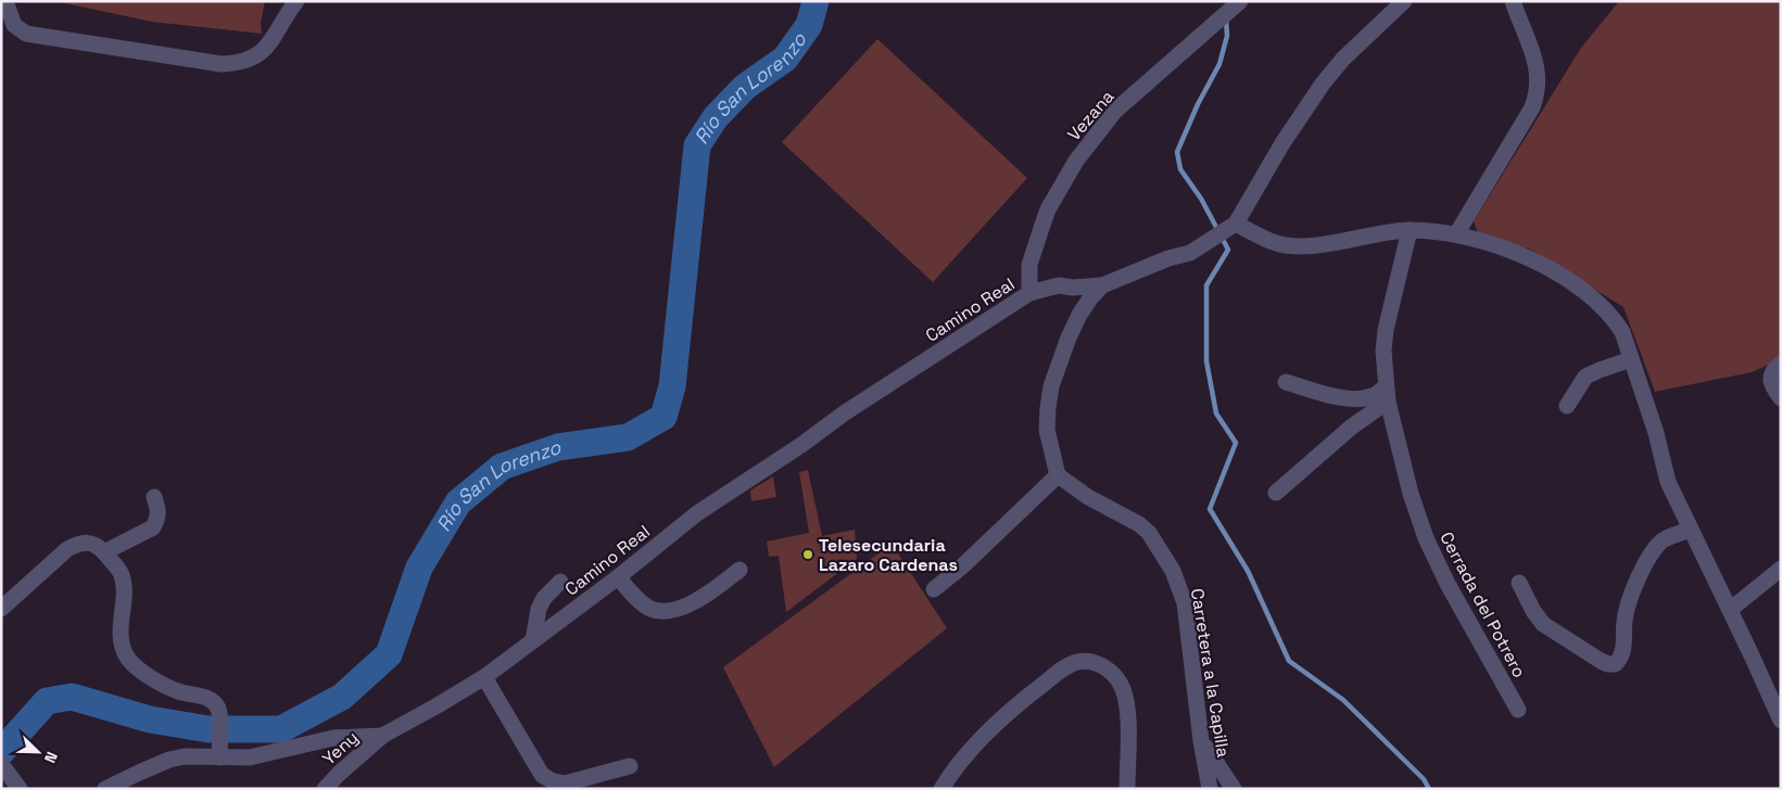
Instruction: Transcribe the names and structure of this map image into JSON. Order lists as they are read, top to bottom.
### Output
{
  "streets": {
    "street": [
      "Vezana",
      "Camino Real",
      "Cerrada del Potrero",
      "Carretera a la Capilla",
      "Yeny"
    ]
  },
  "crossings": [
    ["Vezana", "Camino Real"],
    ["Camino Real", "Yeny"]
  ],
  "water": ["Río San Lorenzo"],
  "places": ["Telesecundaria Lazaro Cardenas"],
  "north": "bottom right"
}
